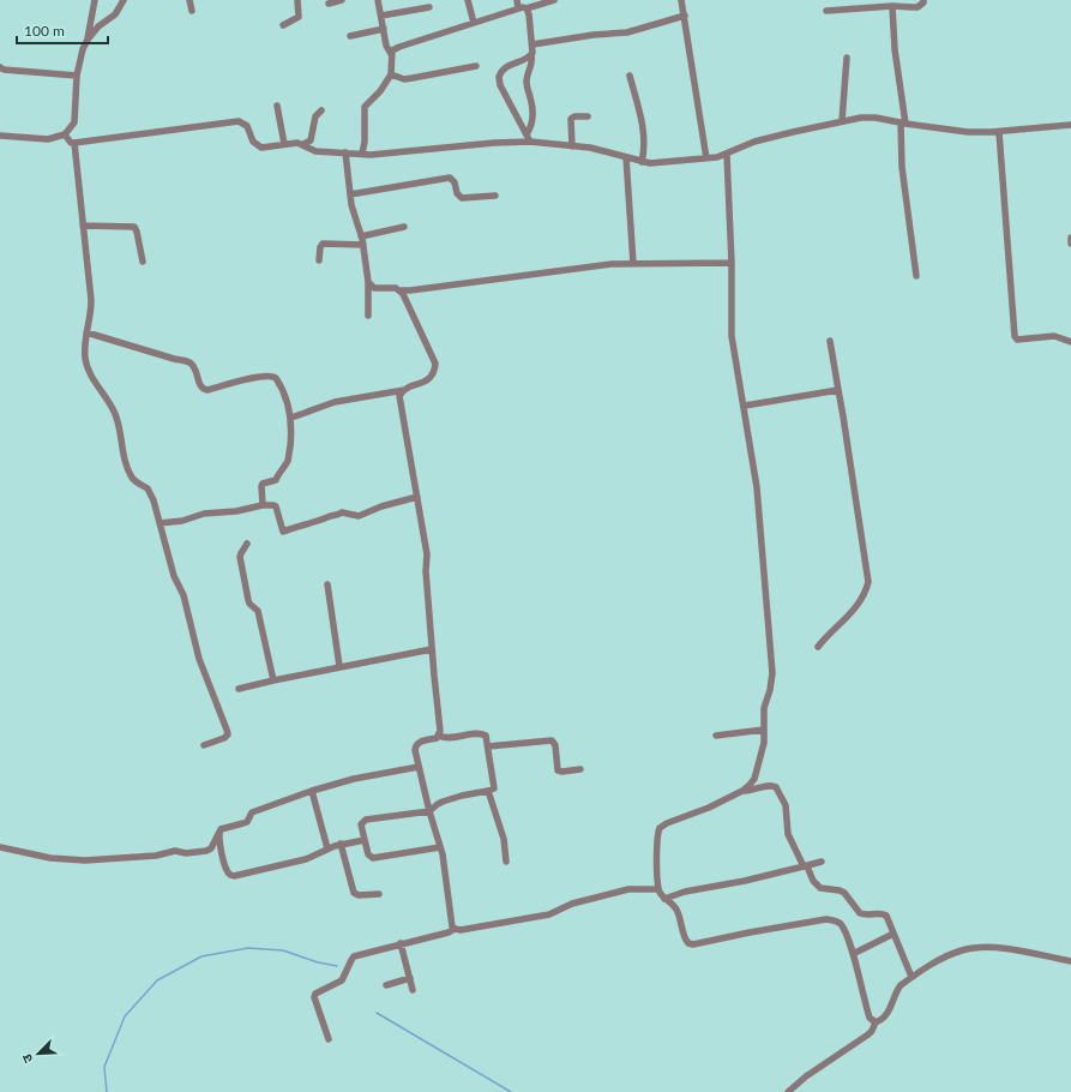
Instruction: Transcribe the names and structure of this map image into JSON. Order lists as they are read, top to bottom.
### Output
{
  "scale_bar": "100 m",
  "north": "bottom left"
}
